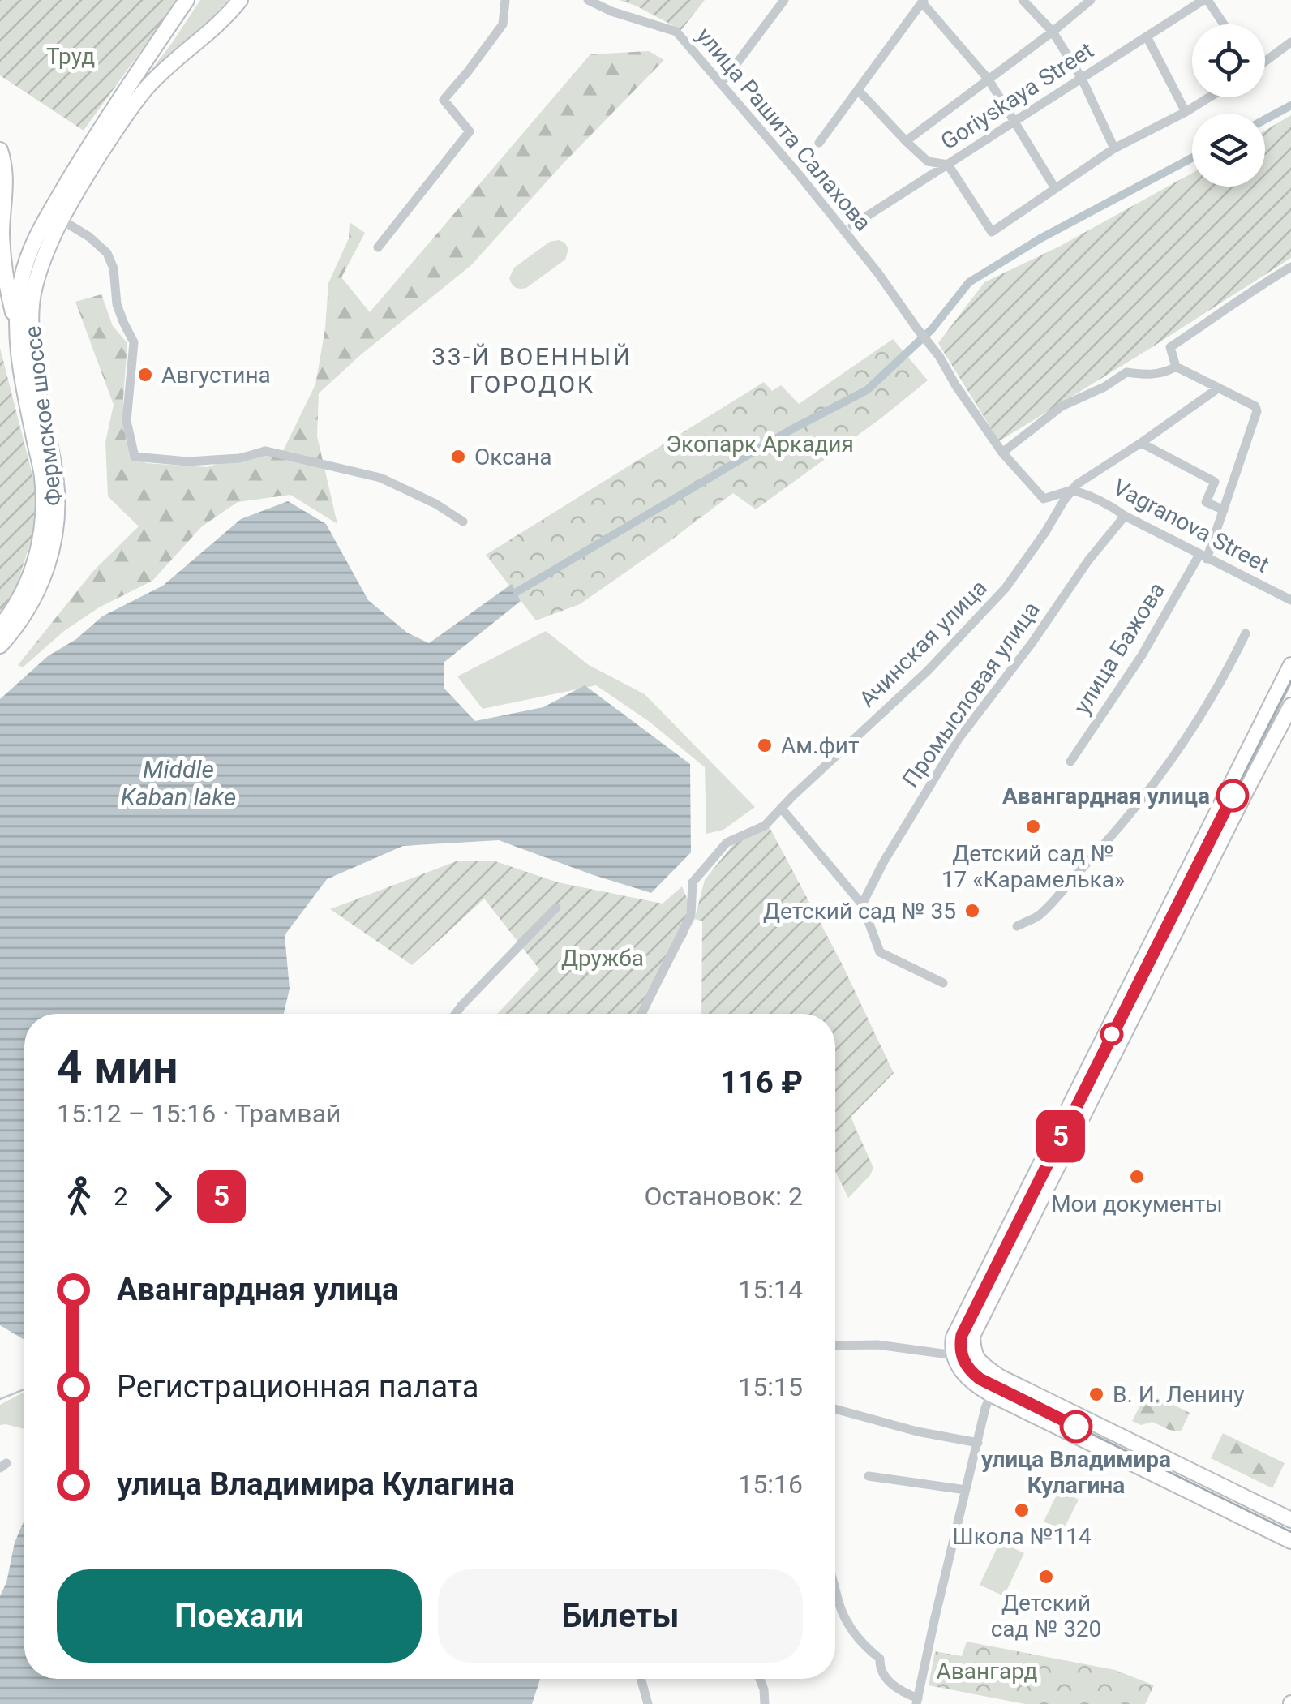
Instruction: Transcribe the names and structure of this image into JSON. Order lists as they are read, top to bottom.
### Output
{
  "streets": {
    "main road": ["Фермское шоссе"],
    "street": [
      "Goriyskaya Street",
      "улица Рашита Салахова",
      "Vagranova Street",
      "Ачинская улица",
      "улица Бажова",
      "Промысловая улица"
    ]
  },
  "crossings": [
    ["Vagranova Street", "Ачинская улица"],
    ["Vagranova Street", "улица Бажова"],
    ["Vagranova Street", "Промысловая улица"]
  ],
  "districts": ["33-Й ВОЕННЫЙ ГОРОДОК"],
  "water": ["Middle Kaban lake"],
  "parks": [
    "Труд",
    "Экопарк Аркадия",
    "Дружба",
    "Авангард"
  ],
  "places": [
    "Августина",
    "Оксана",
    "Ам.фит",
    "Авангардная улица",
    "Детский сад № 17 «Карамелька»",
    "Детский сад № 35",
    "Мои документы",
    "В. И. Ленину",
    "улица Владимира Кулагина",
    "Школа №114",
    "Детский сад № 320"
  ],
  "lines": ["tram line 5"],
  "page": {
    "on_map": "5",
    "heading": ["4 мин", "15:12 – 15:16 · Трамвай", "116 ₽"],
    "legs": ["2", "5", "Остановок: 2"],
    "list": [
      {
        "name": "Авангардная улица",
        "value": "15:14"
      },
      {
        "name": "Регистрационная палата",
        "value": "15:15"
      },
      {
        "name": "улица Владимира Кулагина",
        "value": "15:16"
      }
    ],
    "buttons": ["Поехали", "Билеты"]
  }
}
